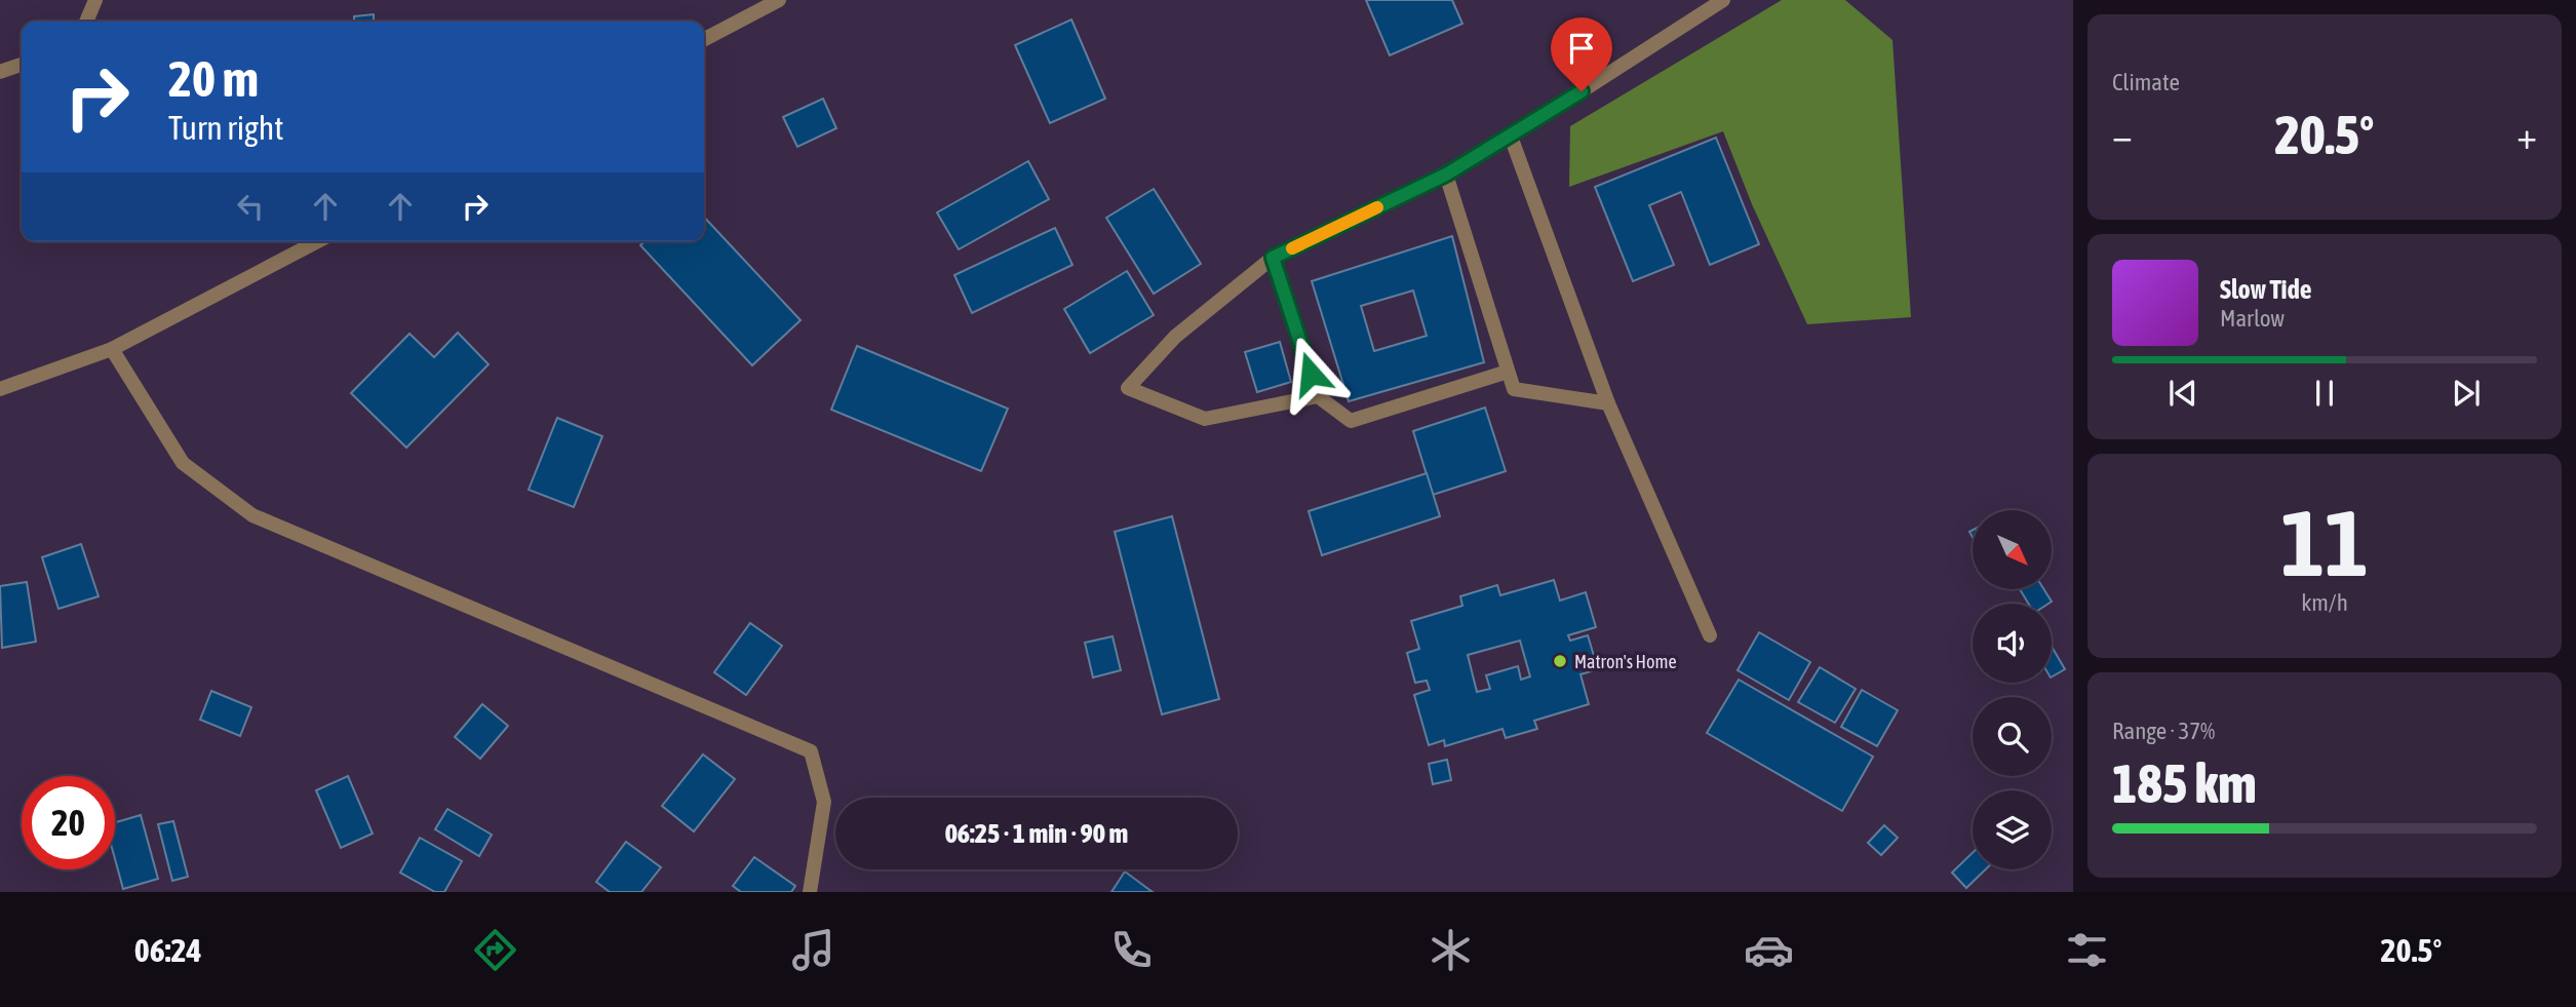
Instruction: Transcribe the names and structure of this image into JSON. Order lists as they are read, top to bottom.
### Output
{
  "places": ["Matron's Home"],
  "north": "bottom right",
  "page": {
    "tile": [
      "Climate",
      ["11", "km/h"],
      ["Range · 37%", "185 km"]
    ],
    "turn": ["20 m", "Turn right"],
    "heat": ["−", "20.5°", "+"],
    "song": ["Slow Tide", "Marlow"],
    "limit": "20",
    "trip": "06:25 · 1 min · 90 m",
    "tabs": ["06:24", "20.5°"]
  }
}
